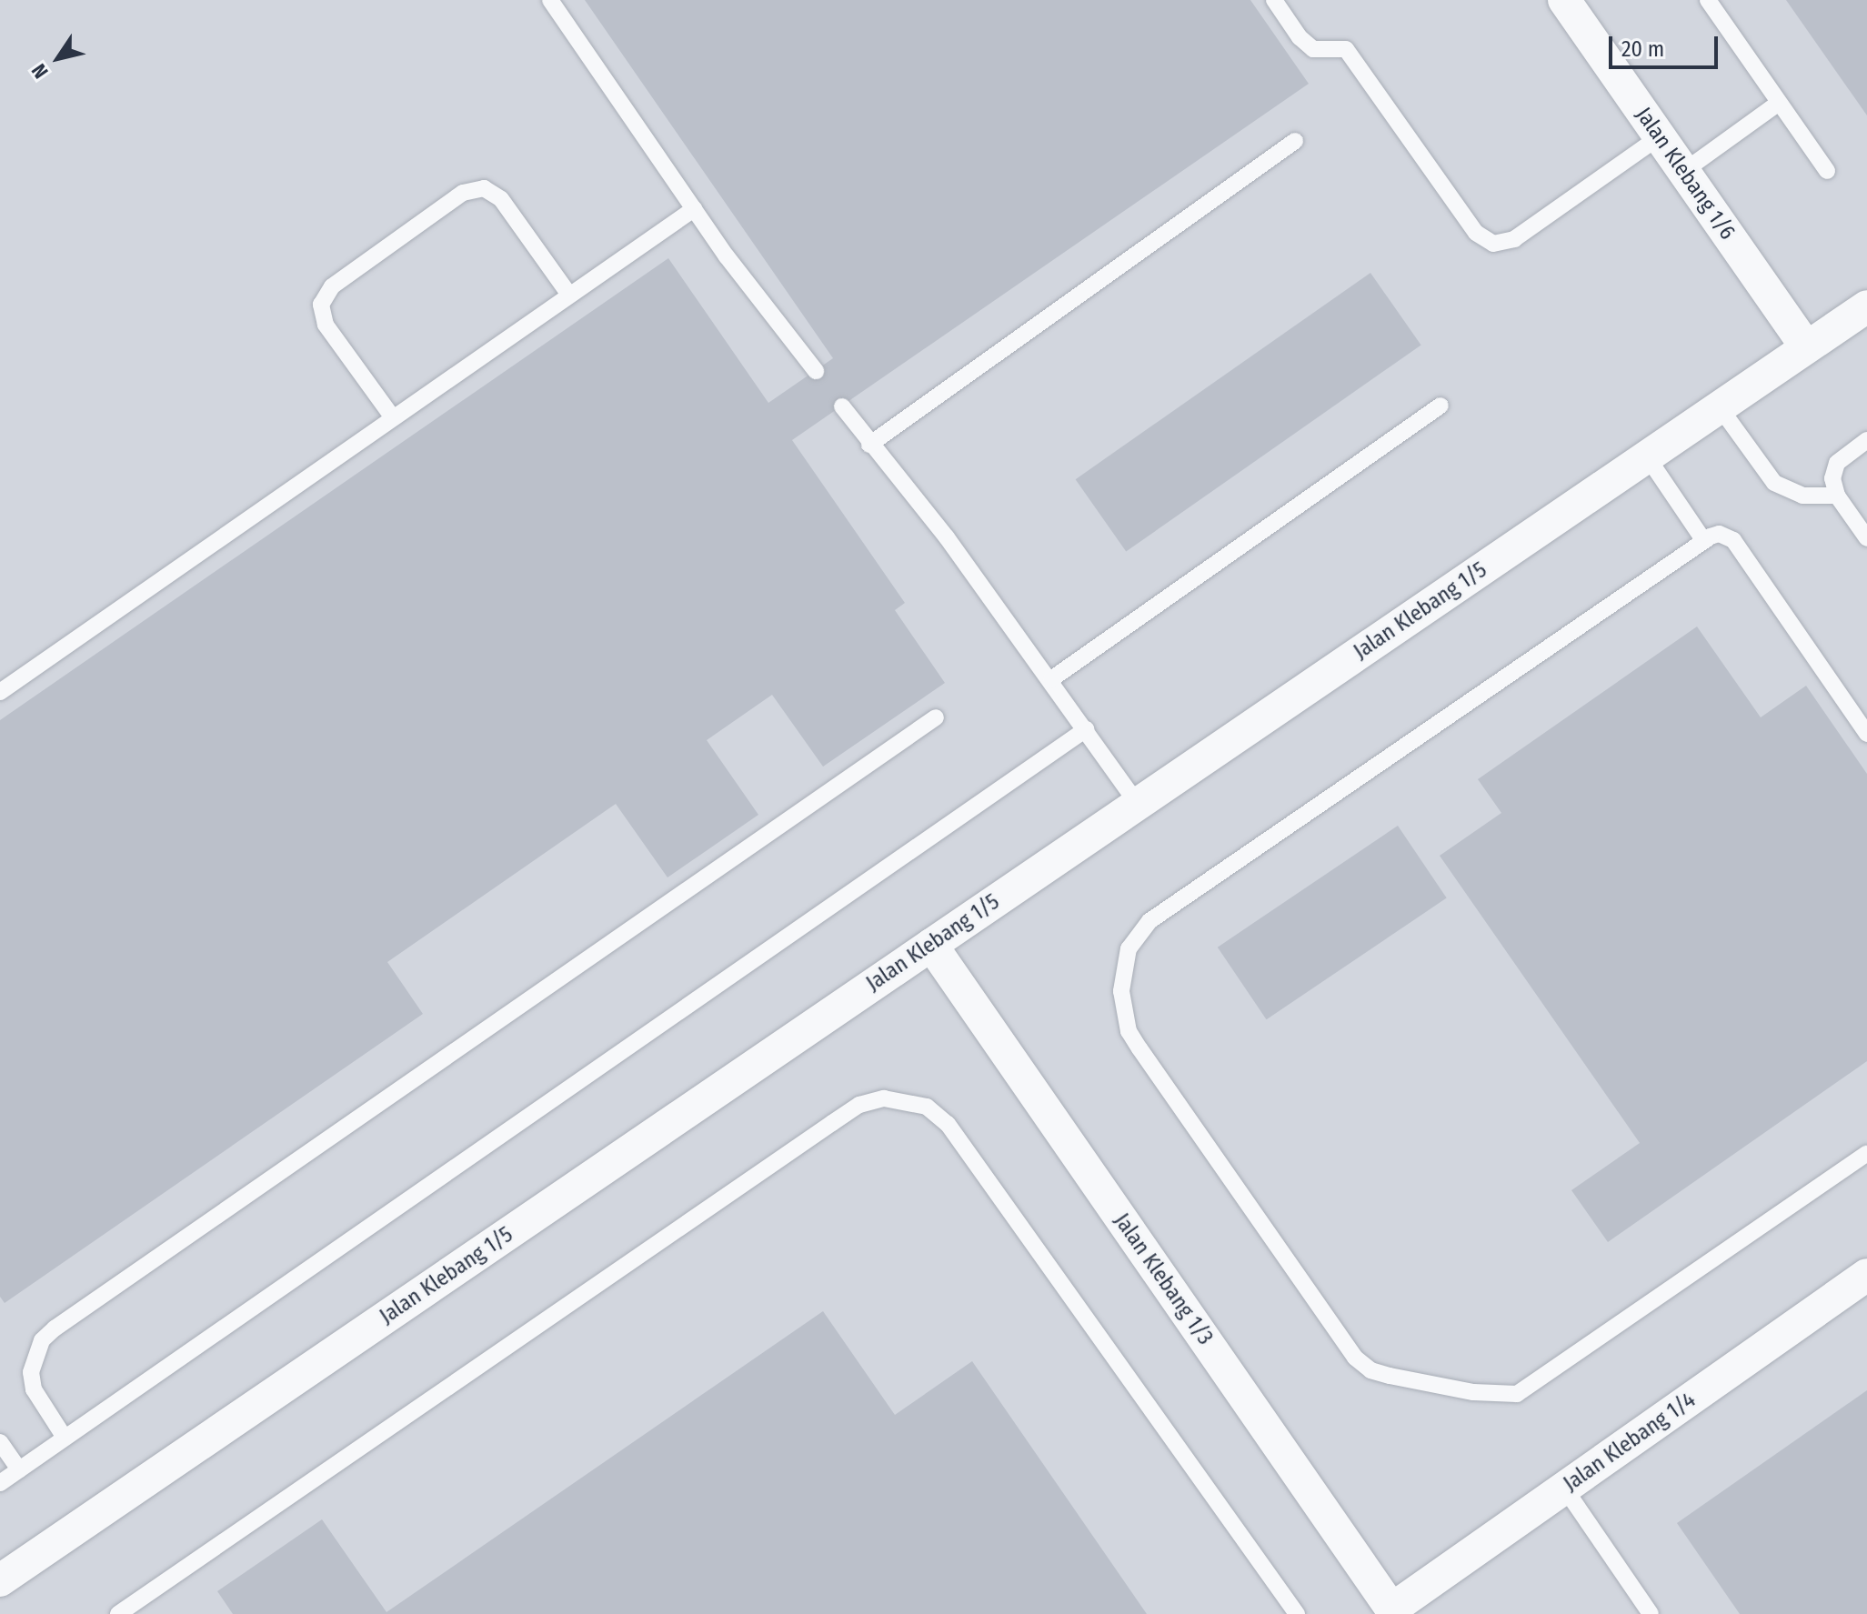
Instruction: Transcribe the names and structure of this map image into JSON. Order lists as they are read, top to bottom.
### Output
{
  "streets": {
    "street": [
      "Jalan Klebang 1/6",
      "Jalan Klebang 1/5",
      "Jalan Klebang 1/3",
      "Jalan Klebang 1/4"
    ]
  },
  "crossings": [
    ["Jalan Klebang 1/6", "Jalan Klebang 1/5"],
    ["Jalan Klebang 1/5", "Jalan Klebang 1/3"],
    ["Jalan Klebang 1/3", "Jalan Klebang 1/4"]
  ],
  "scale_bar": "20 m",
  "north": "bottom left"
}
